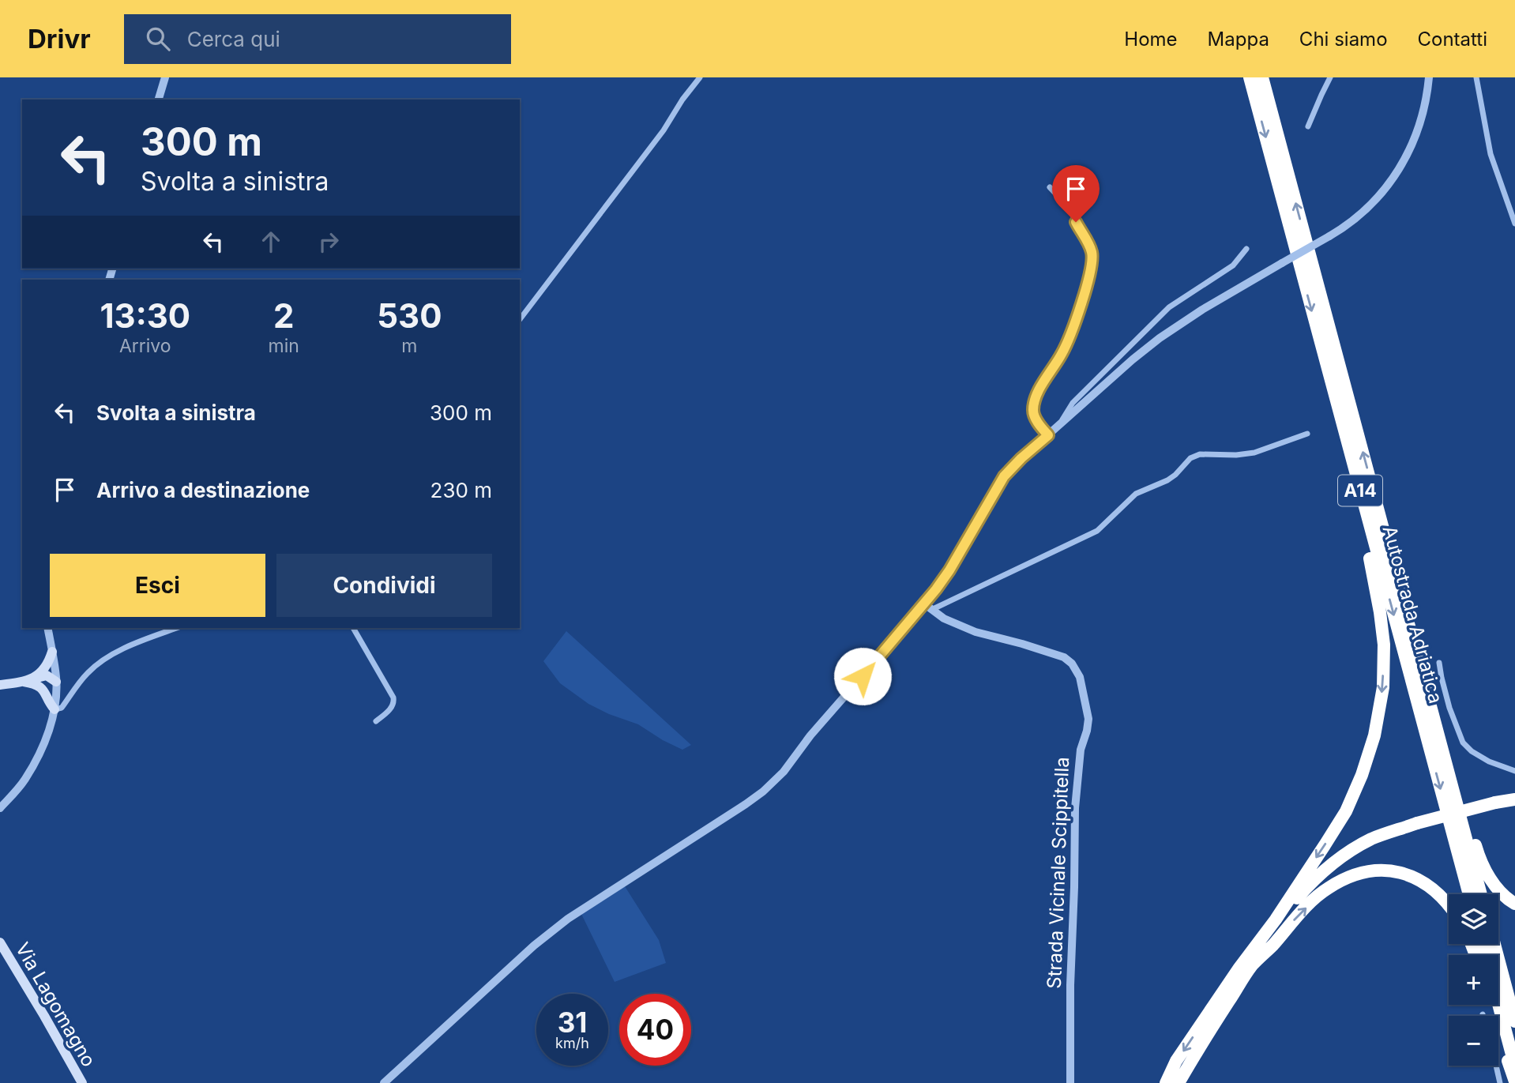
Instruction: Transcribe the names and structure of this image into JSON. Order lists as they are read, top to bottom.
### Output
{
  "streets": {
    "highway": ["A14", "Autostrada Adriatica"],
    "main road": ["Via Lagomagno"],
    "street": ["Strada Vicinale Scippitella"]
  },
  "page": {
    "header": "Drivr",
    "search": "Cerca qui",
    "nav": [
      "Home",
      "Mappa",
      "Chi siamo",
      "Contatti"
    ],
    "turn": ["300 m", "Svolta a sinistra"],
    "eta": [
      "13:30",
      "Arrivo",
      "2",
      "min",
      "530",
      "m"
    ],
    "list": [
      {
        "name": "Svolta a sinistra",
        "value": "300 m"
      },
      {
        "name": "Arrivo a destinazione",
        "value": "230 m"
      }
    ],
    "buttons": ["Esci", "Condividi"],
    "map_buttons": ["+", "−"],
    "speed": "31 km/h",
    "limit": "40"
  }
}
